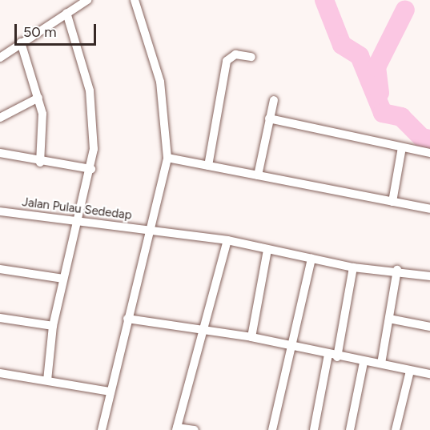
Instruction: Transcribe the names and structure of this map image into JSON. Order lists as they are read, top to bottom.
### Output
{
  "streets": {
    "street": ["Jalan Pulau Sededap"]
  },
  "scale_bar": "50 m"
}
